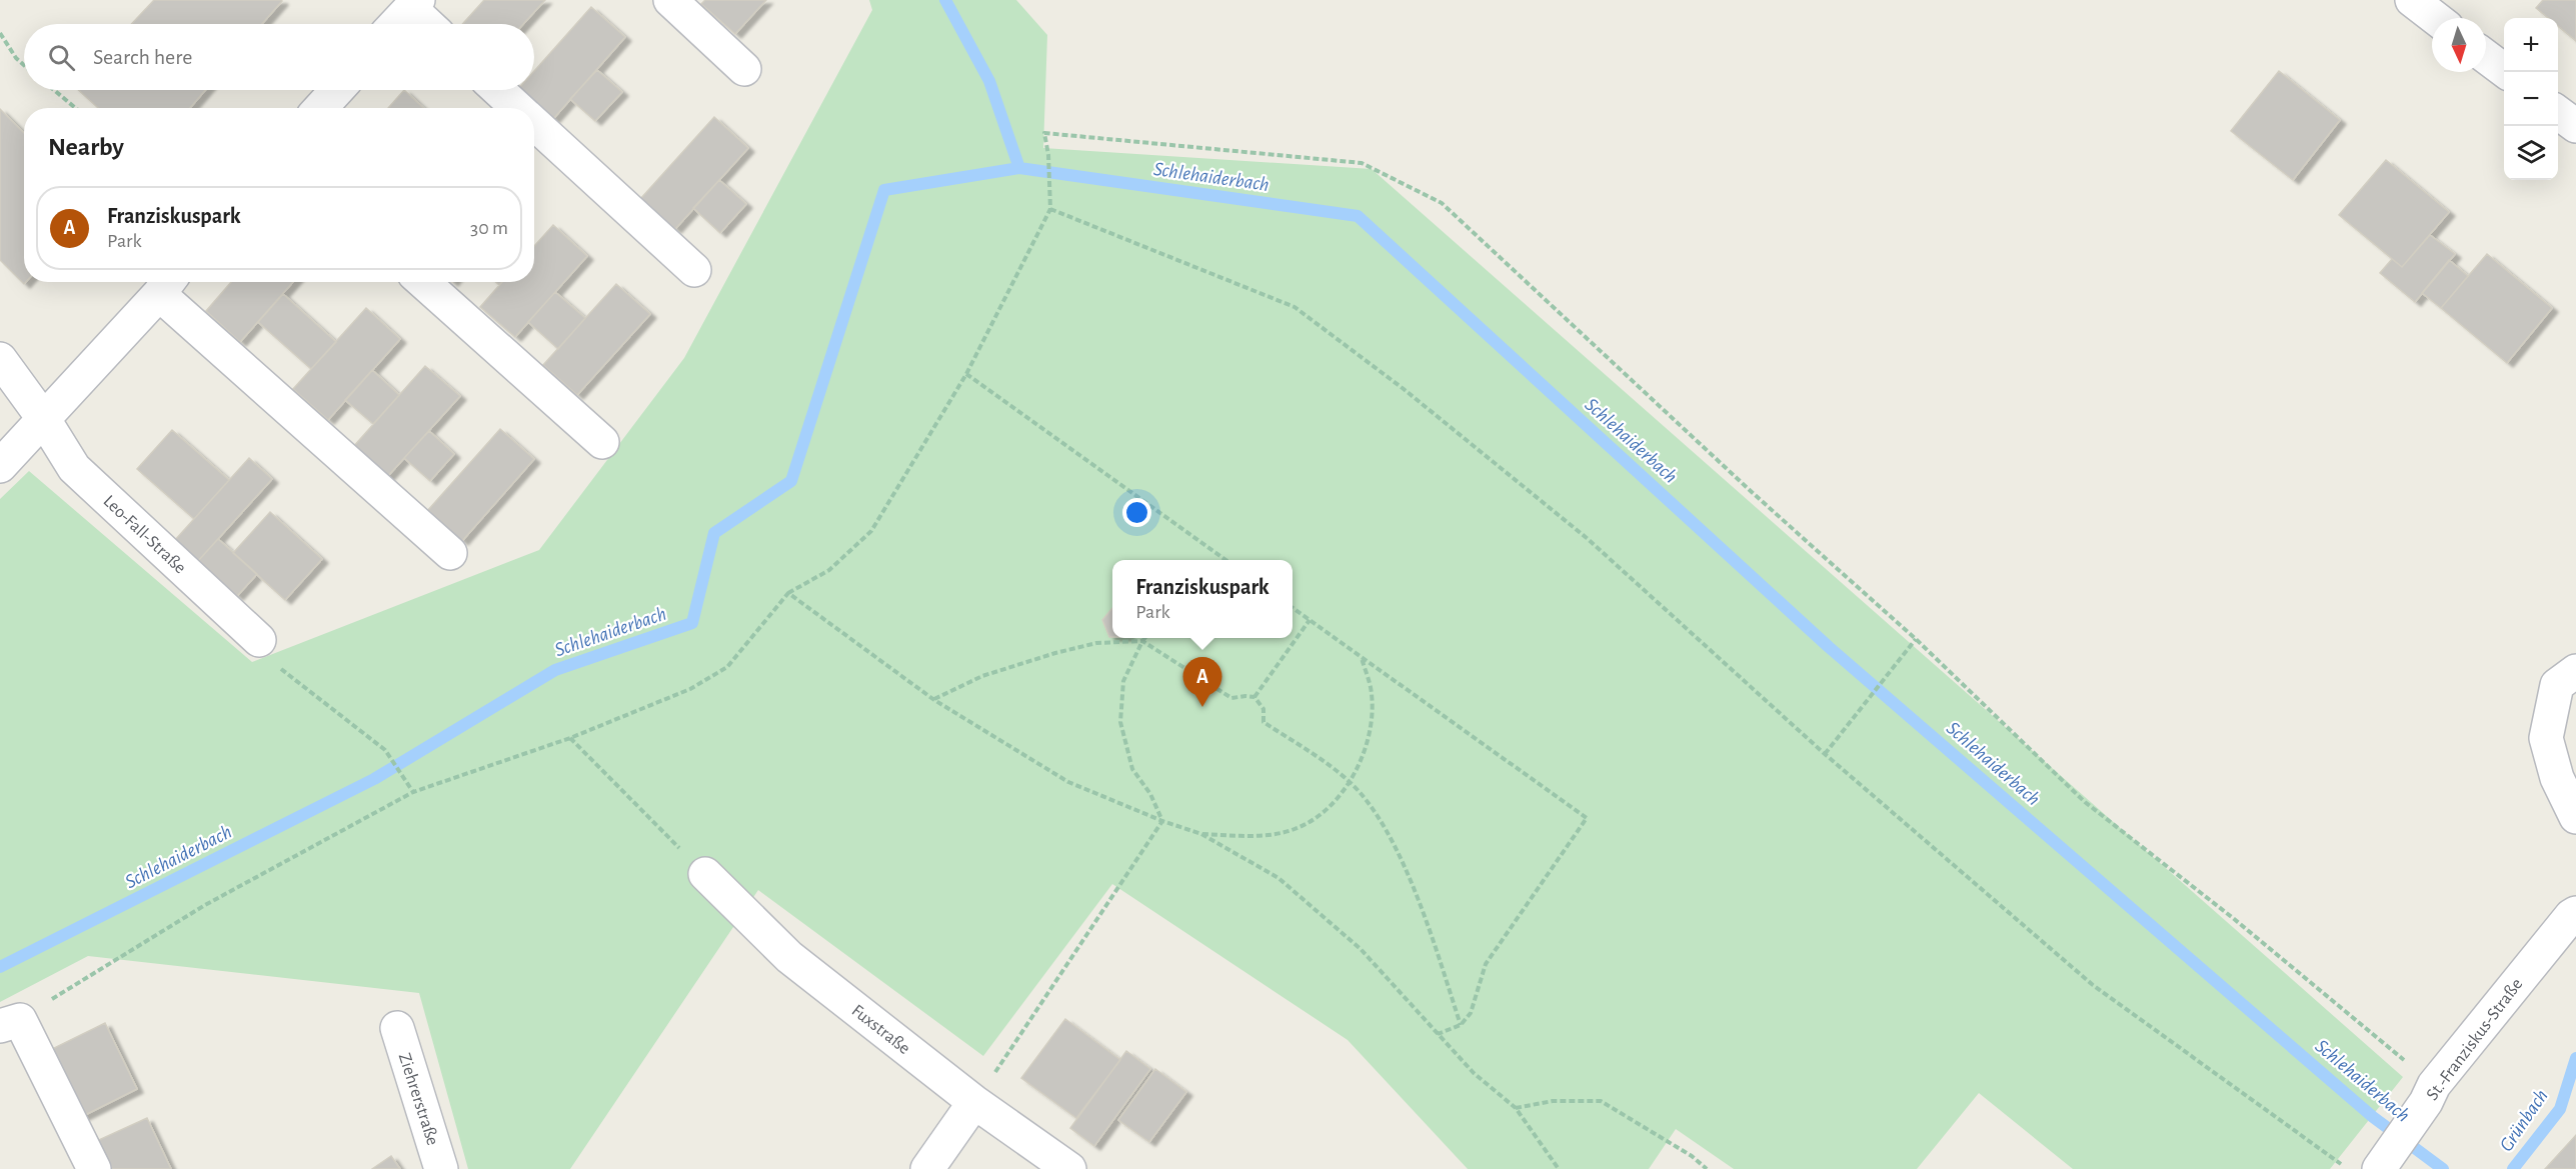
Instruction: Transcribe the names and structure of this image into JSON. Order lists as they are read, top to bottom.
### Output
{
  "streets": {
    "street": [
      "Leo-Fall-Straße",
      "Fuxstraße",
      "St.-Franziskus-Straße",
      "Ziehrerstraße"
    ]
  },
  "water": ["Schlehaiderbach", "Grünbach"],
  "north": "bottom",
  "page": {
    "map_buttons": ["+", "−"],
    "search": "Search here",
    "heading": "Nearby",
    "list": [
      {
        "mark": "A",
        "name": "Franziskuspark",
        "note": "Park",
        "value": "30 m"
      }
    ],
    "popup": ["Franziskuspark", "Park"],
    "pins": "A"
  }
}
